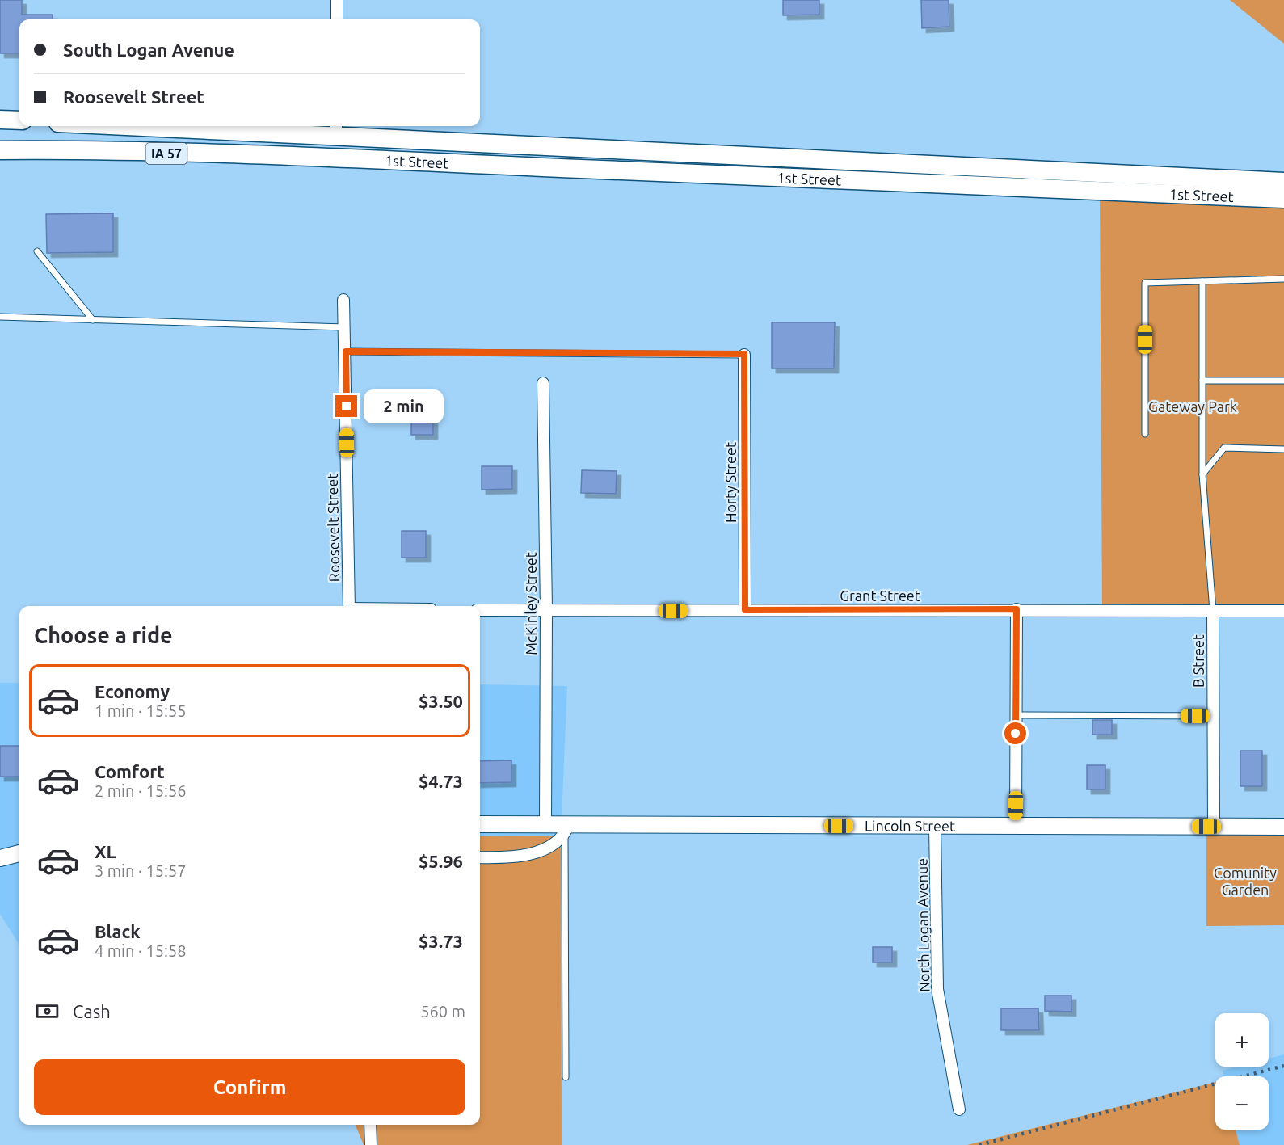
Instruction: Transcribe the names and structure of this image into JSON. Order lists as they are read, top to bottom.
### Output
{
  "streets": {
    "main road": ["IA 57", "1st Street", "Lincoln Street"],
    "street": [
      "Horty Street",
      "Roosevelt Street",
      "Grant Street",
      "McKinley Street",
      "B Street",
      "North Logan Avenue"
    ]
  },
  "crossings": [
    ["IA 57", "1st Street"],
    ["Horty Street", "Grant Street"],
    ["Grant Street", "McKinley Street"],
    ["Grant Street", "B Street"],
    ["McKinley Street", "Lincoln Street"],
    ["B Street", "Lincoln Street"],
    ["Lincoln Street", "North Logan Avenue"]
  ],
  "parks": ["Gateway Park", "Comunity Garden"],
  "page": {
    "banner": ["South Logan Avenue", "Roosevelt Street"],
    "bubble": "2 min",
    "heading": "Choose a ride",
    "list": [
      {
        "name": "Economy",
        "note": "1 min · 15:55",
        "value": "$3.50"
      },
      {
        "name": "Comfort",
        "note": "2 min · 15:56",
        "value": "$4.73"
      },
      {
        "name": "XL",
        "note": "3 min · 15:57",
        "value": "$5.96"
      },
      {
        "name": "Black",
        "note": "4 min · 15:58",
        "value": "$3.73"
      }
    ],
    "pay": ["Cash", "560 m"],
    "map_buttons": ["+", "−"],
    "buttons": "Confirm"
  }
}
